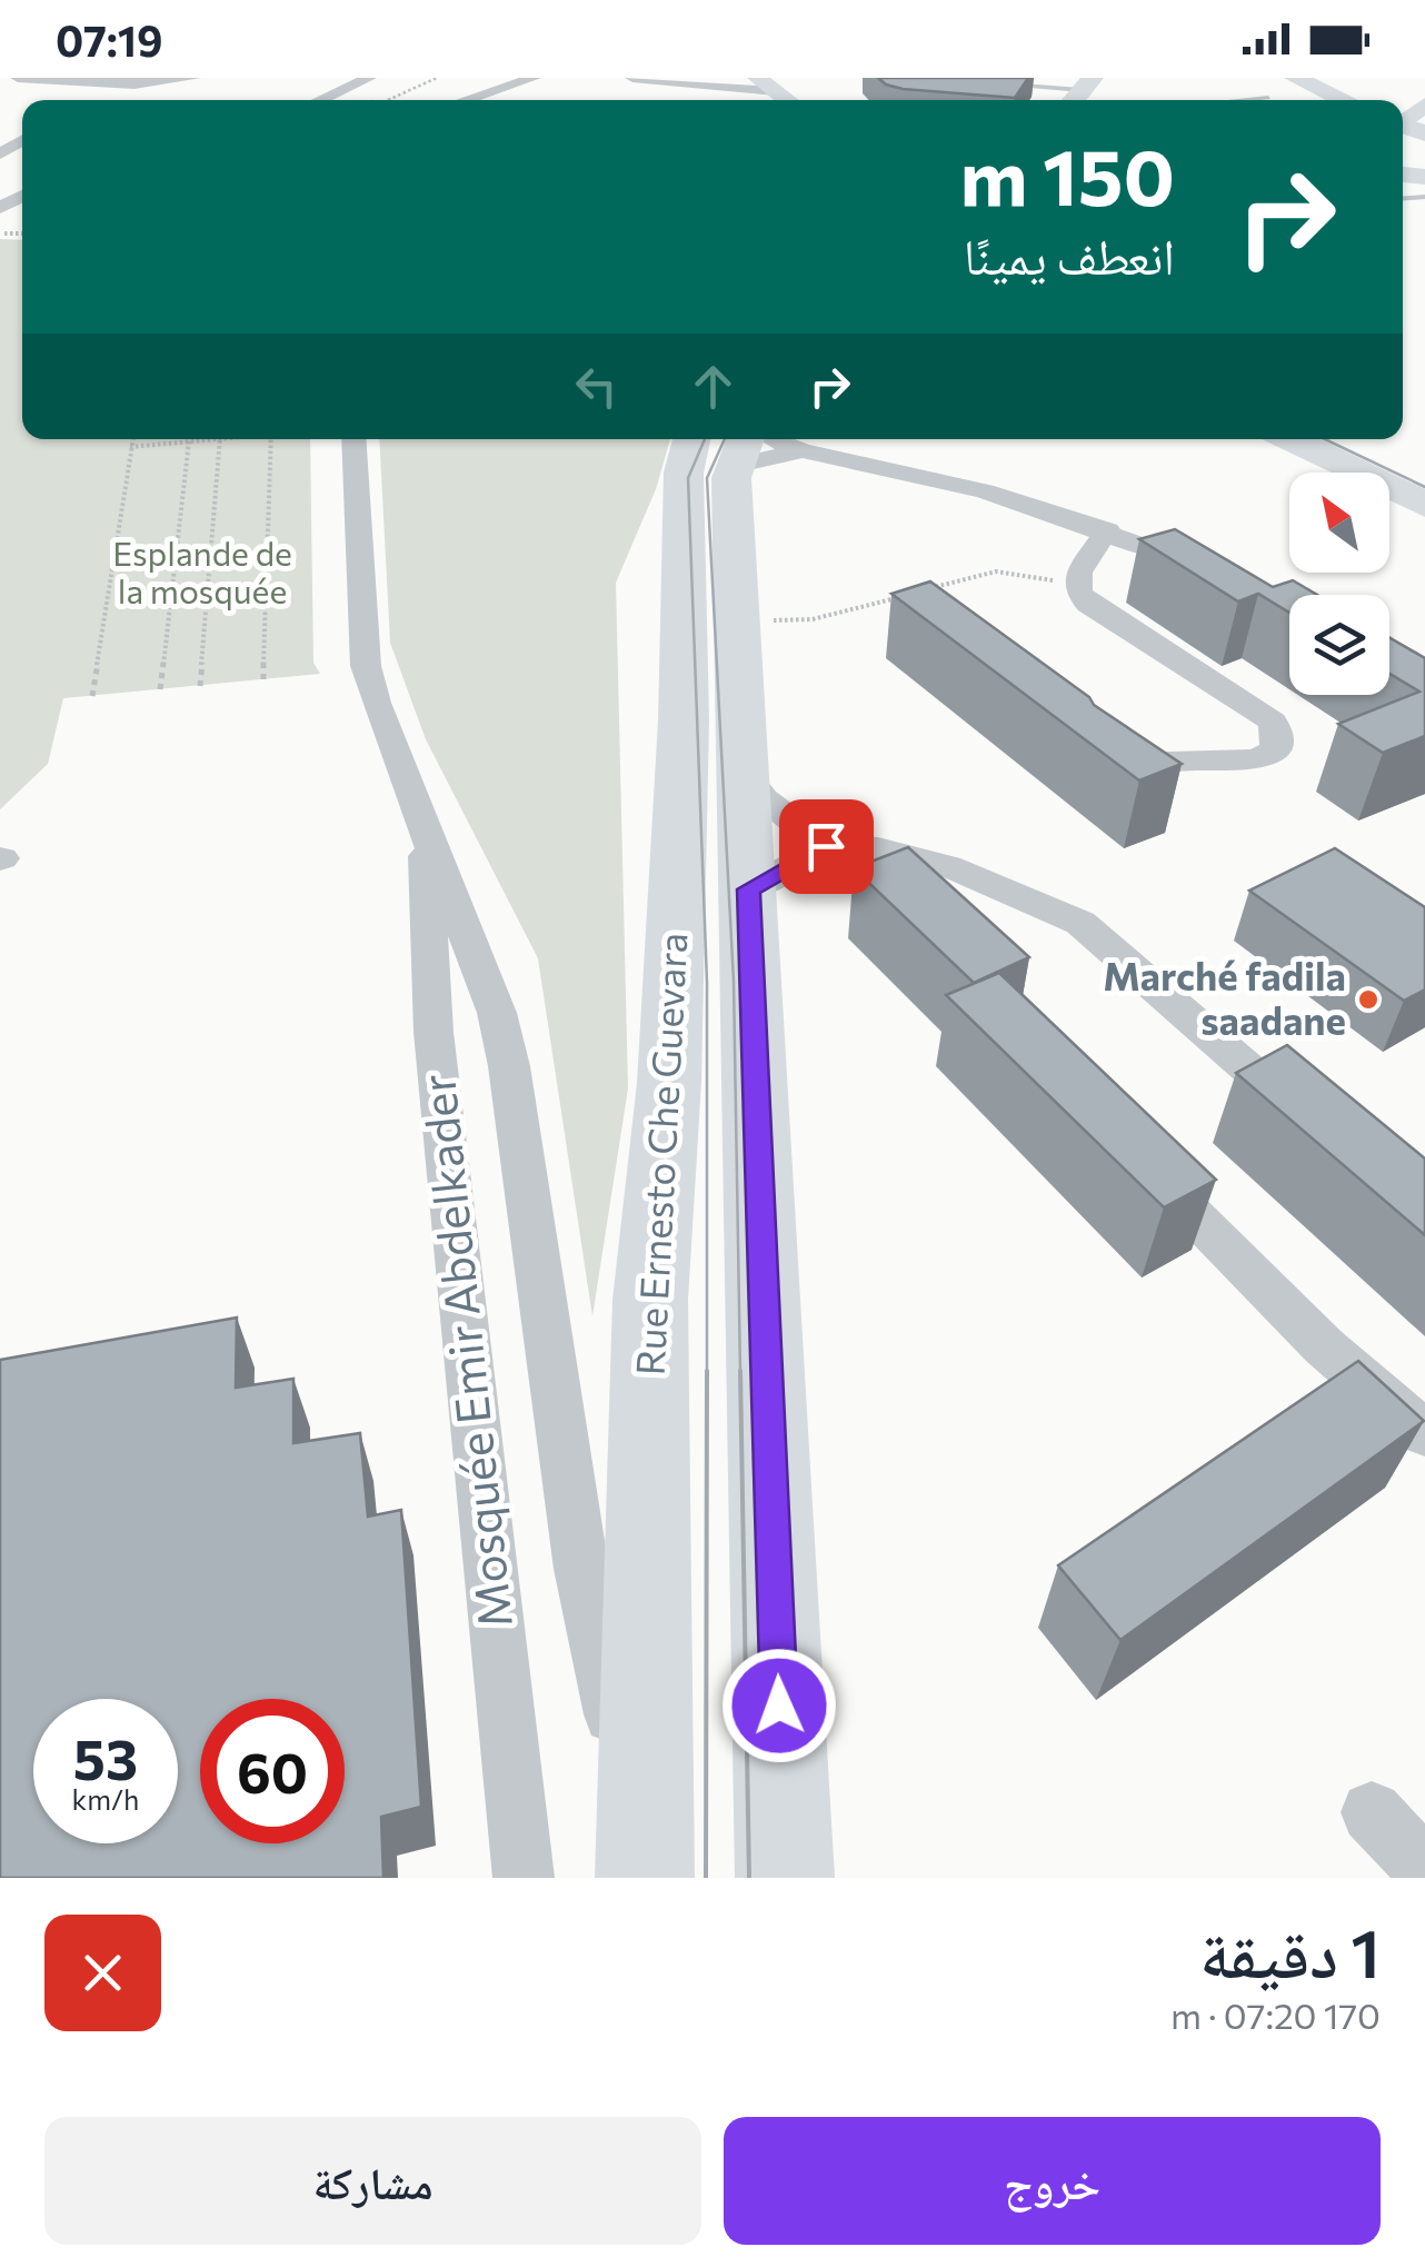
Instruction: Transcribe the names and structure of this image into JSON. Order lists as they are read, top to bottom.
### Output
{
  "streets": {
    "main road": ["Rue Ernesto Che Guevara"],
    "street": ["Mosquée Emir Abdelkader"]
  },
  "parks": ["Esplande de la mosquée"],
  "places": ["Marché fadila saadane"],
  "north": "top left",
  "page": {
    "status": "07:19",
    "turn": ["150 m", "انعطف يمينًا"],
    "speed": "53 km/h",
    "limit": "60",
    "heading": ["1 دقيقة", "170 m · 07:20"],
    "buttons": ["خروج", "مشاركة"]
  }
}
